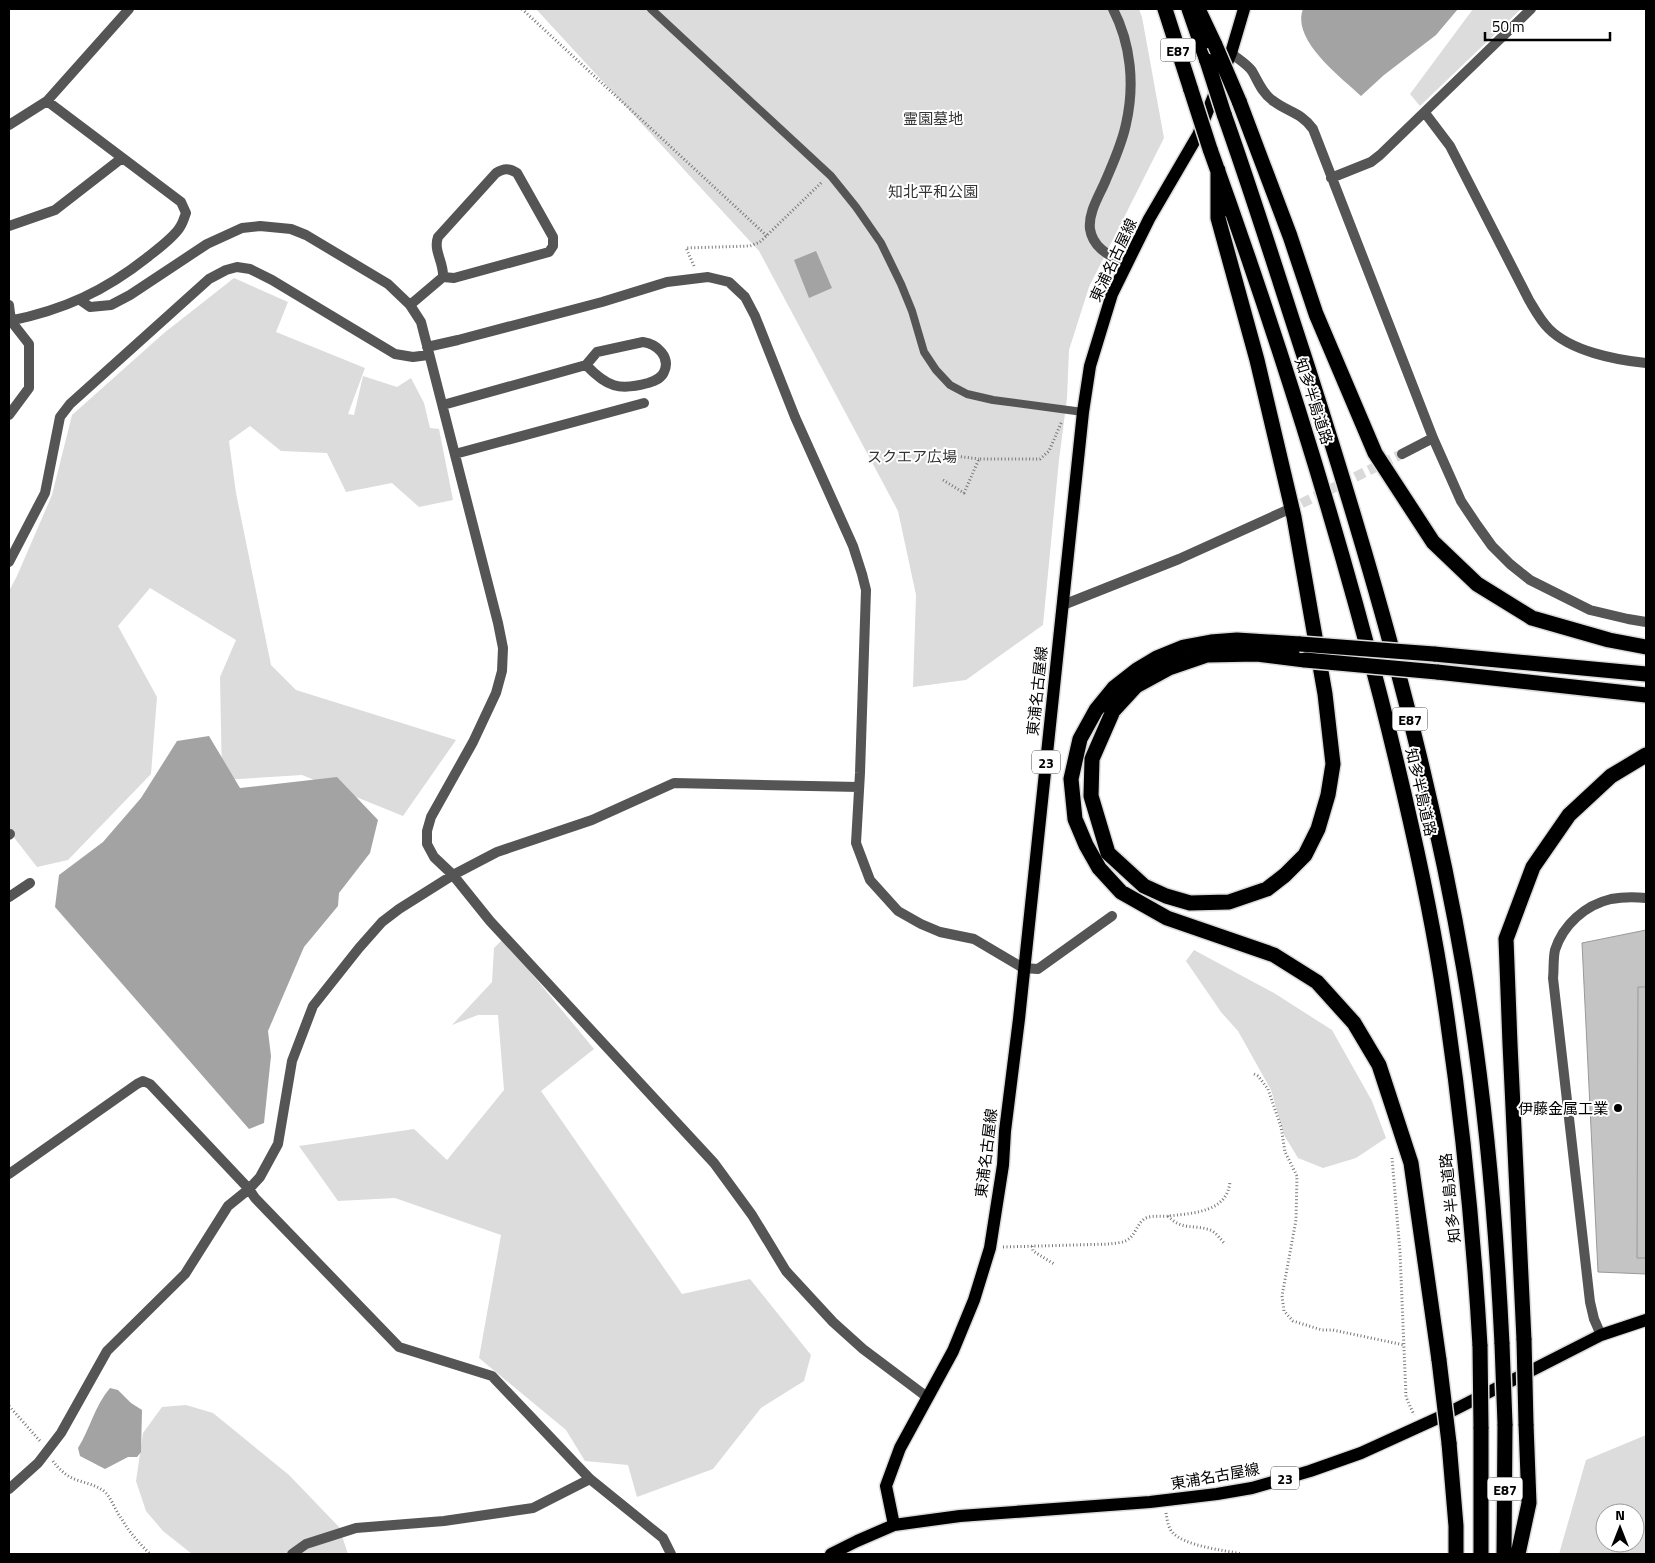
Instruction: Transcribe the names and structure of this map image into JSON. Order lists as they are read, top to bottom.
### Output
{
  "streets": {
    "highway": ["E87", "知多半島道路"],
    "main road": ["東浦名古屋線", "23"]
  },
  "parks": ["霊園墓地", "知北平和公園", "スクエア広場"],
  "places": ["伊藤金属工業"],
  "scale_bar": "50 m",
  "north": "top"
}
